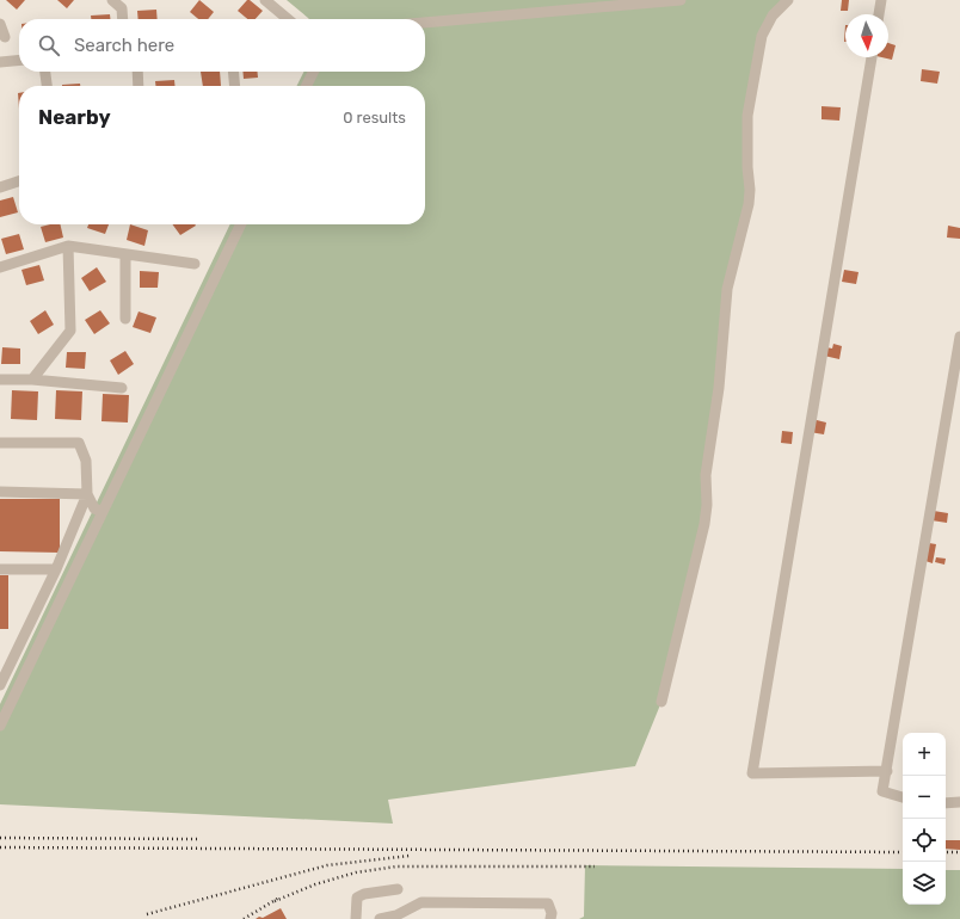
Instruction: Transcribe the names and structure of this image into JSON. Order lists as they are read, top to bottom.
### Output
{
  "north": "bottom",
  "page": {
    "search": "Search here",
    "heading": ["Nearby", "0 results"],
    "map_buttons": ["+", "−"]
  }
}
